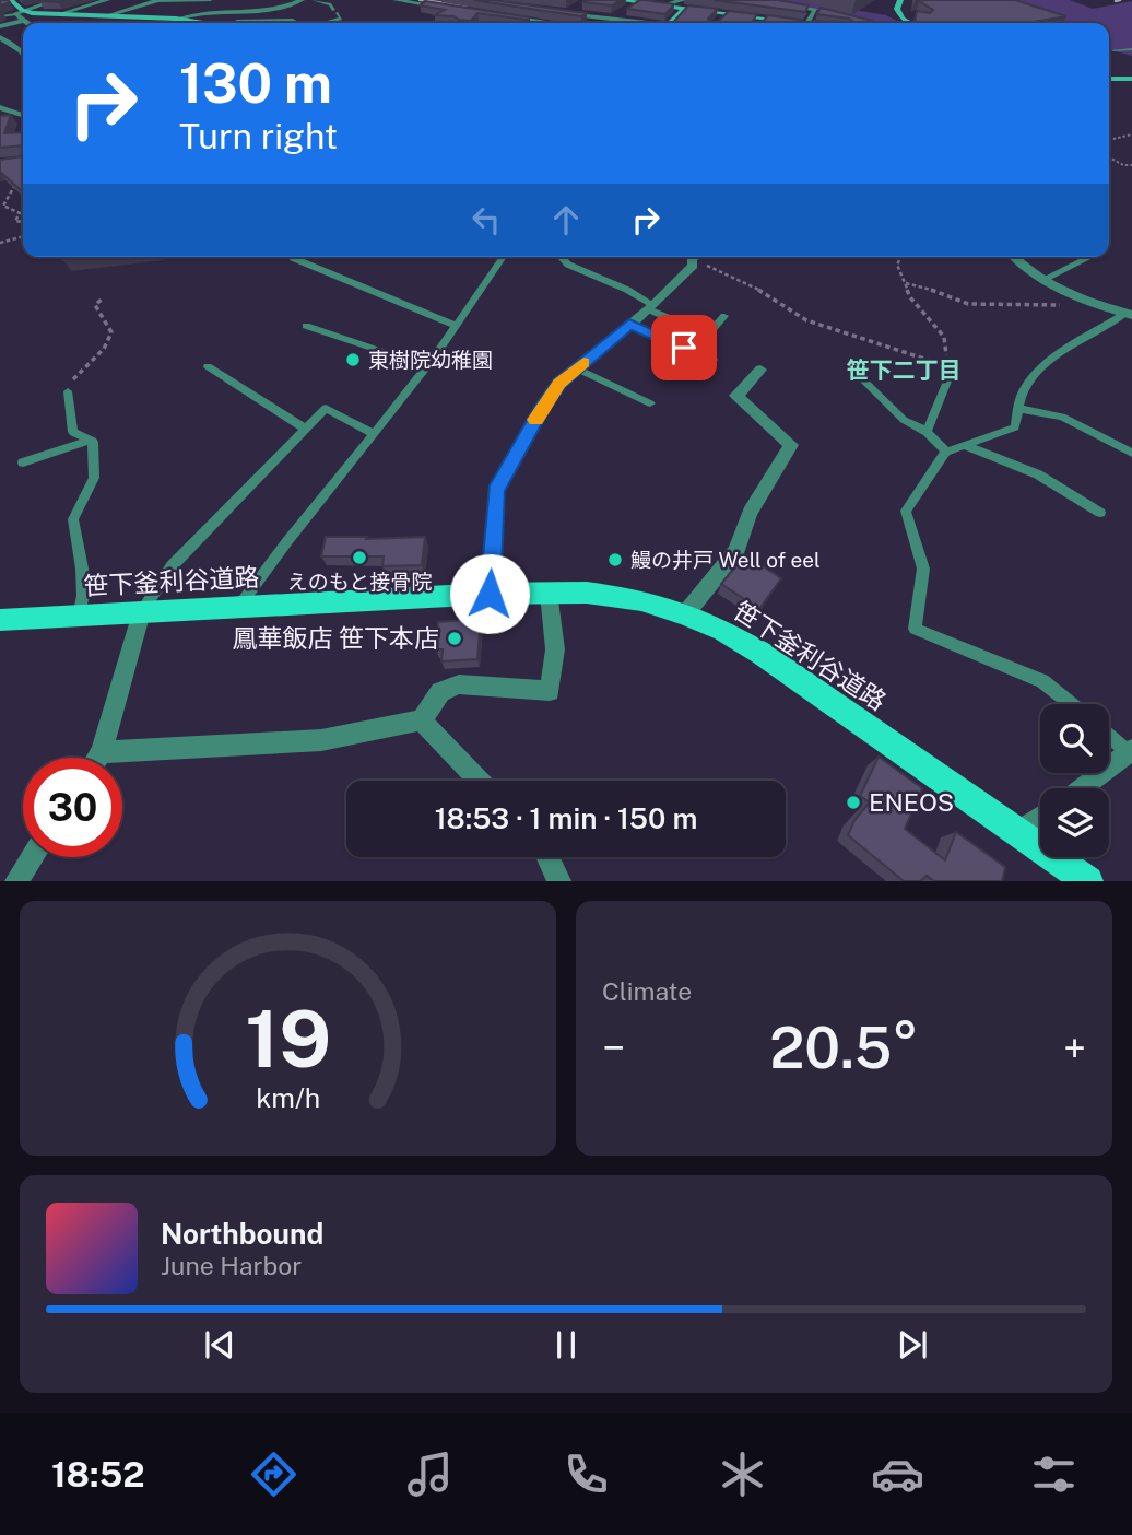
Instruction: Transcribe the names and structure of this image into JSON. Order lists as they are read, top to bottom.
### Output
{
  "streets": {
    "main road": ["笹下釜利谷道路"]
  },
  "districts": ["笹下二丁目"],
  "places": [
    "東樹院幼稚園",
    "えのもと接骨院",
    "鰻の井戸 Well of eel",
    "鳳華飯店 笹下本店",
    "ENEOS"
  ],
  "page": {
    "turn": ["130 m", "Turn right"],
    "limit": "30",
    "trip": "18:53 · 1 min · 150 m",
    "tile": "Climate",
    "heat": ["−", "20.5°", "+"],
    "song": ["Northbound", "June Harbor"],
    "tabs": "18:52",
    "gauge": ["19", "km/h"]
  }
}
